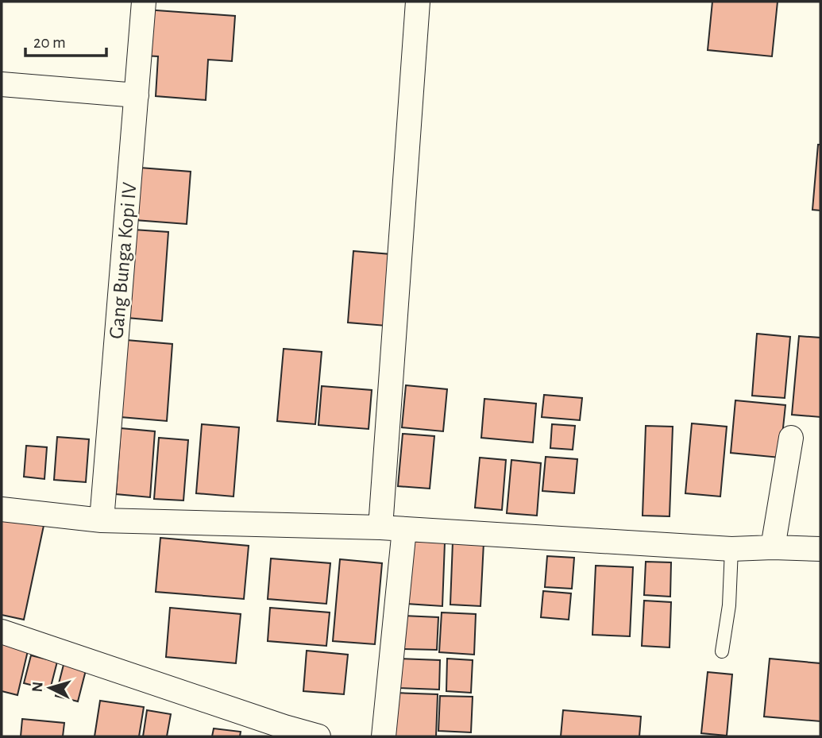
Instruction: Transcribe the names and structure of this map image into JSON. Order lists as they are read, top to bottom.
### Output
{
  "streets": {
    "street": ["Gang Bunga Kopi IV"]
  },
  "scale_bar": "20 m",
  "north": "left"
}
